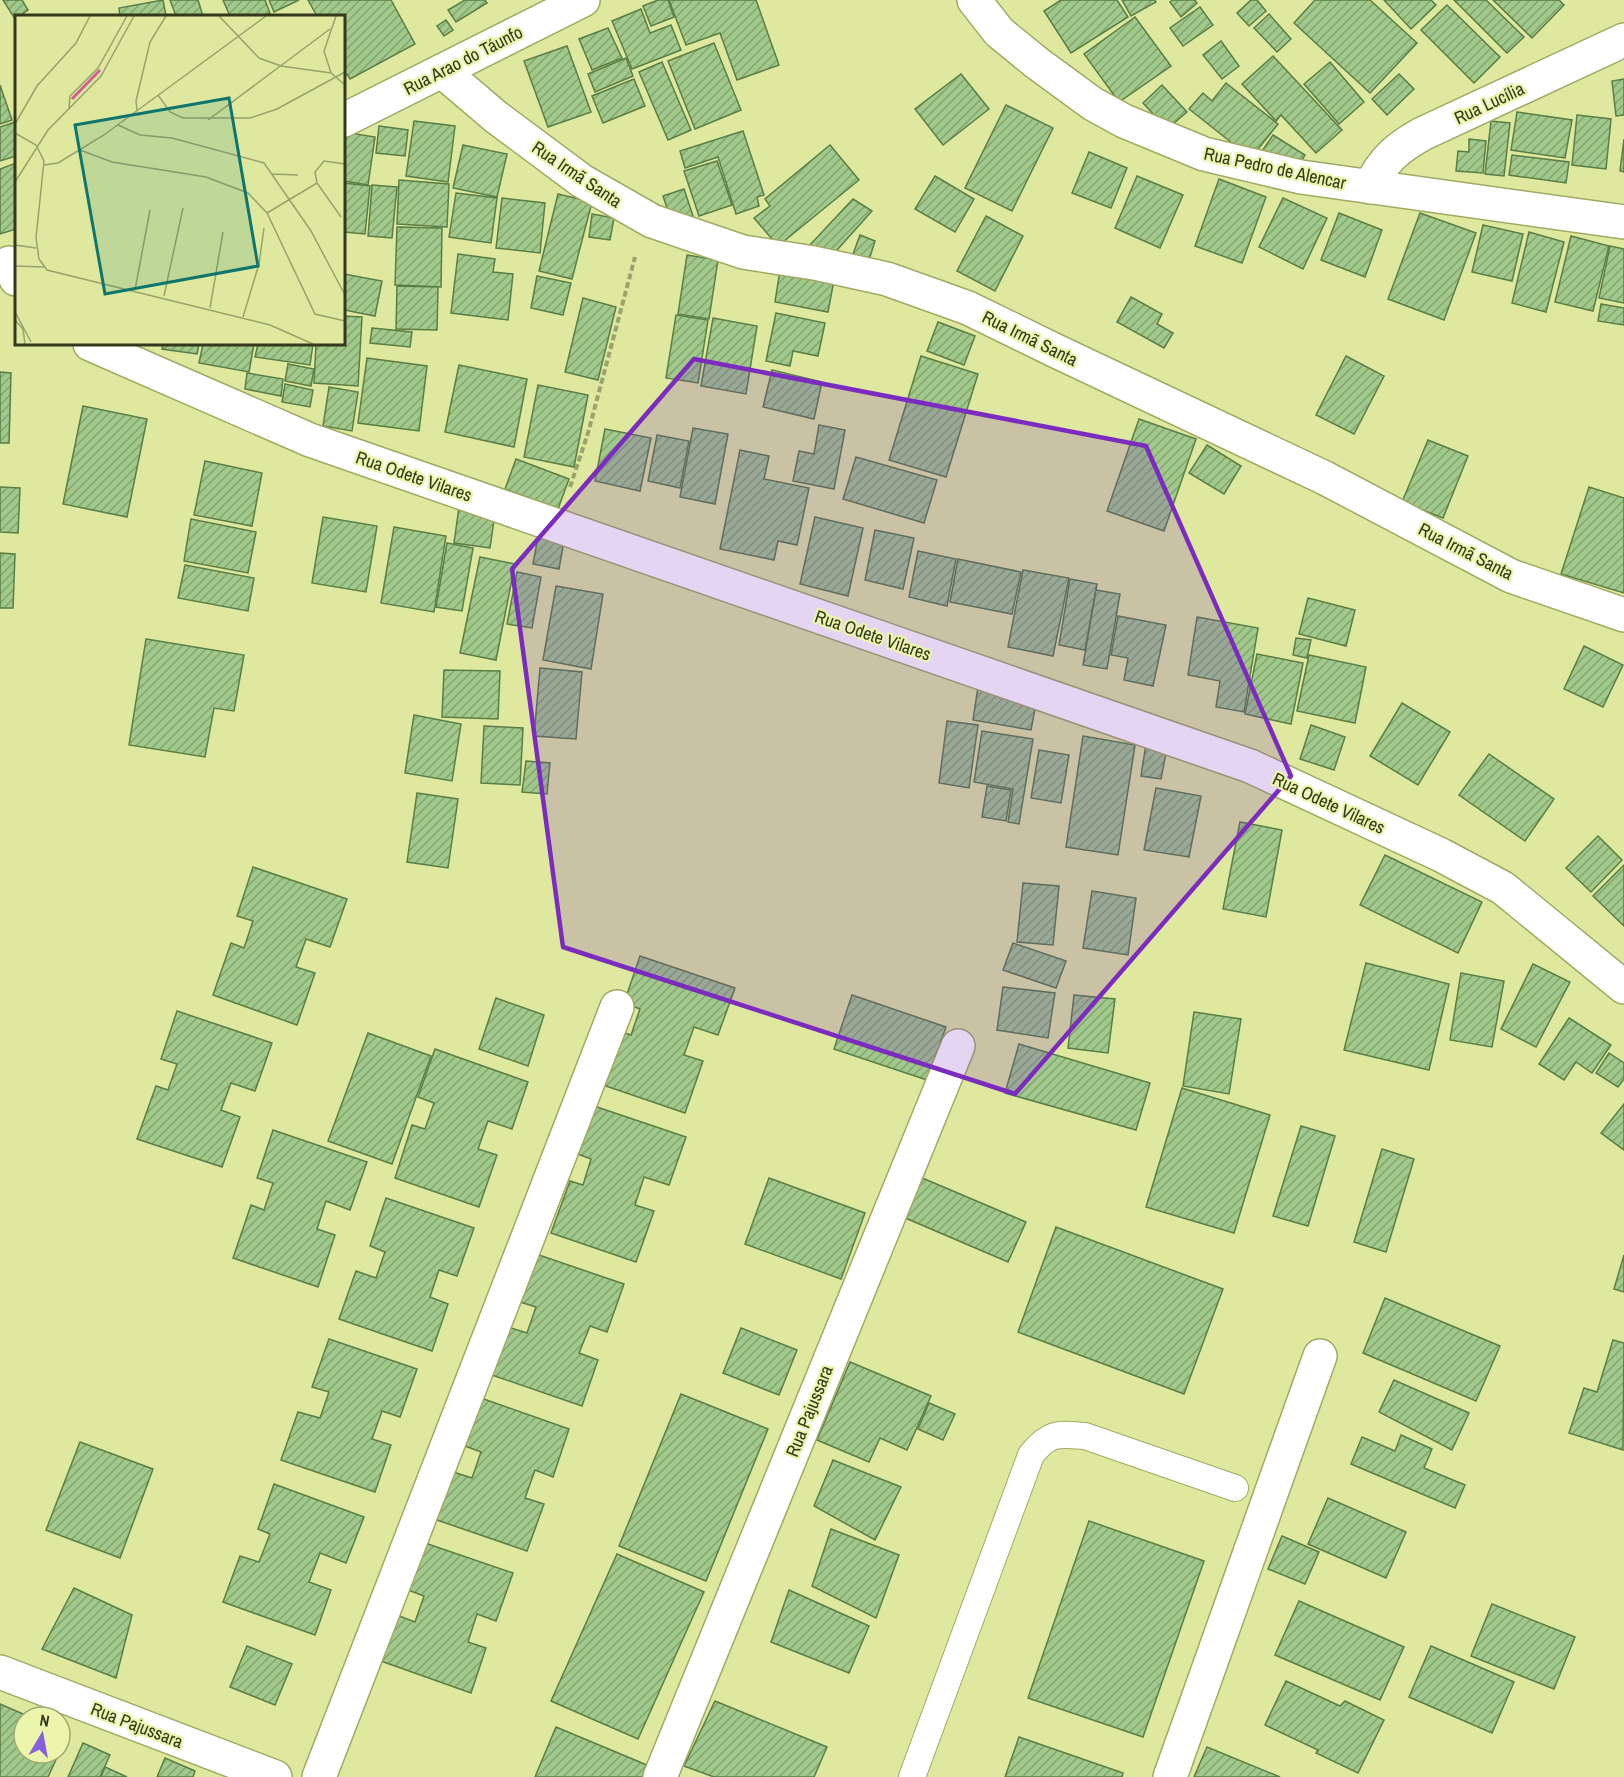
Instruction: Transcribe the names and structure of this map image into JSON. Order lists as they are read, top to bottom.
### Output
{
  "streets": {
    "street": [
      "Rua Arao do Táunfo",
      "Rua Lucília",
      "Rua Pedro de Alencar",
      "Rua Irmã Santa",
      "Rua Odete Vilares",
      "Rua Pajussara"
    ]
  },
  "crossings": [
    ["Rua Arao do Táunfo", "Rua Irmã Santa"],
    ["Rua Lucília", "Rua Pedro de Alencar"]
  ],
  "north": "top"
}
